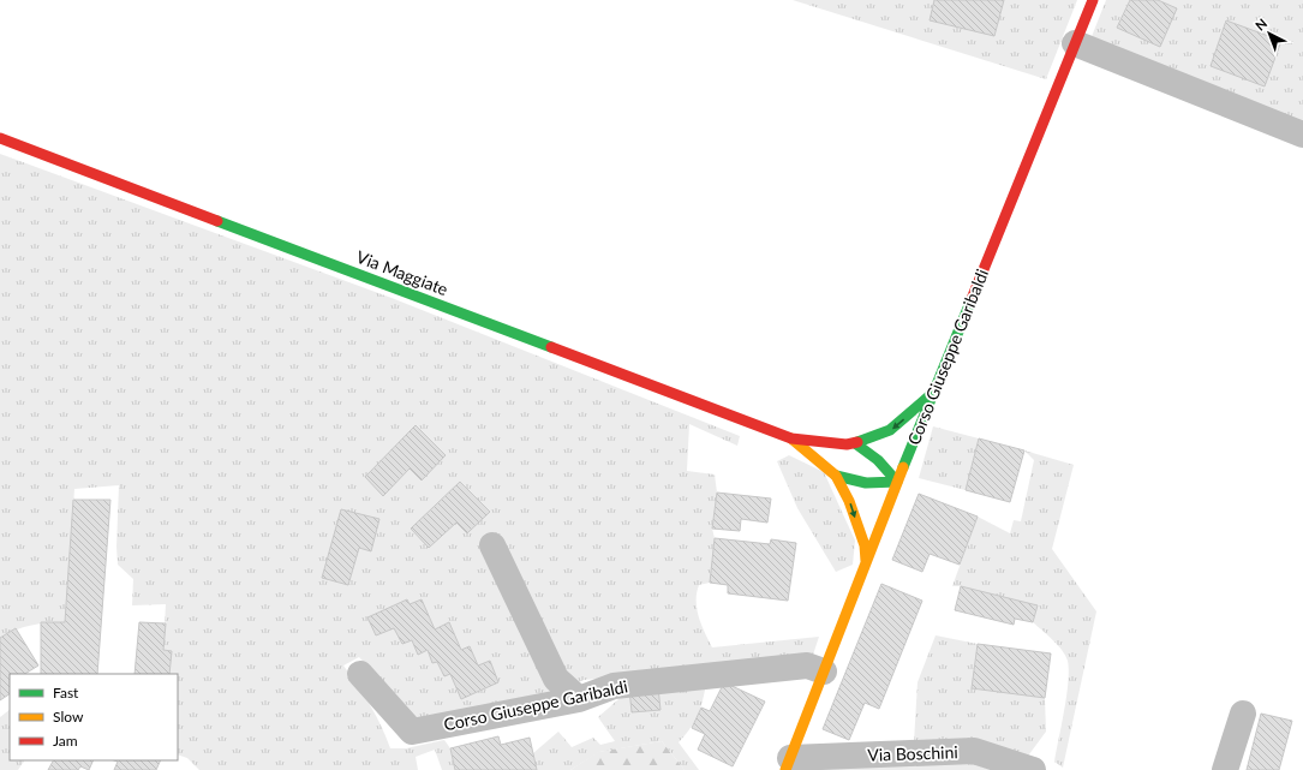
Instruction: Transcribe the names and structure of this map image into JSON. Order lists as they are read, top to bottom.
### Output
{
  "streets": {
    "street": ["Via Maggiate", "Corso Giuseppe Garibaldi", "Via Boschini"]
  },
  "crossings": [
    ["Via Maggiate", "Corso Giuseppe Garibaldi"],
    ["Corso Giuseppe Garibaldi", "Via Boschini"]
  ],
  "legend": ["Fast", "Slow", "Jam"],
  "north": "top left"
}
